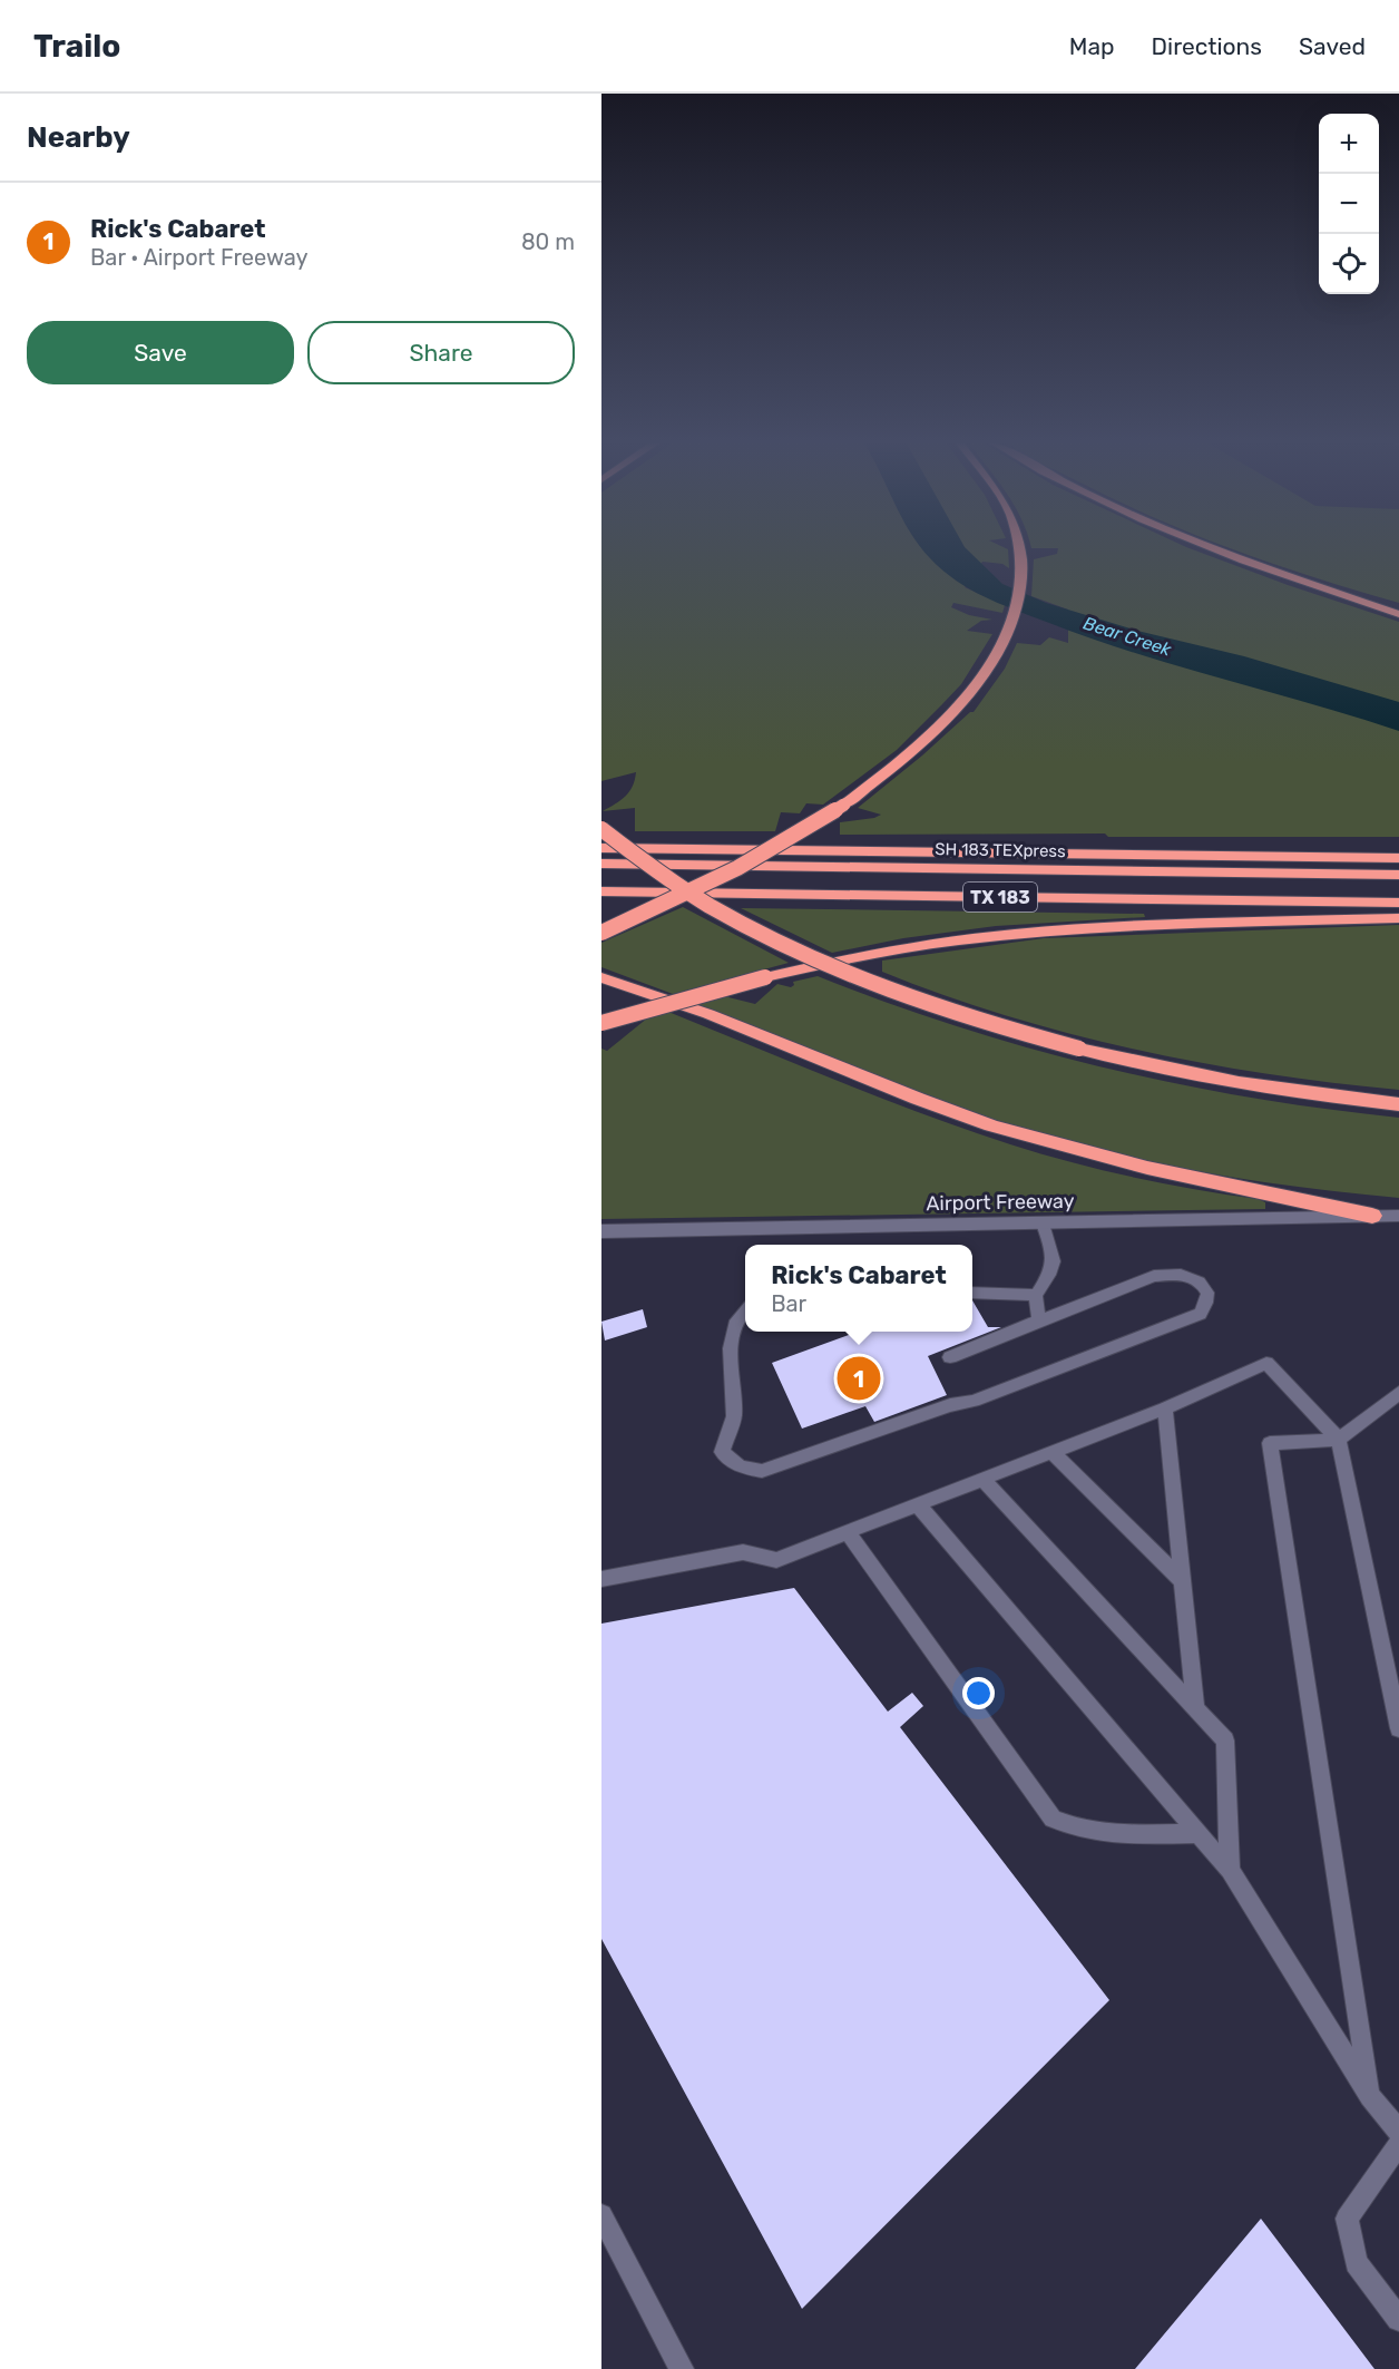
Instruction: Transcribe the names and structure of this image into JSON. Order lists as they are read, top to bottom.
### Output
{
  "streets": {
    "highway": ["SH 183 TEXpress", "TX 183"],
    "main road": ["Airport Freeway"]
  },
  "water": ["Bear Creek"],
  "page": {
    "header": "Trailo",
    "nav": ["Map", "Directions", "Saved"],
    "heading": "Nearby",
    "map_buttons": ["+", "−"],
    "list": [
      {
        "mark": "1",
        "name": "Rick's Cabaret",
        "note": "Bar · Airport Freeway",
        "value": "80 m"
      }
    ],
    "buttons": ["Save", "Share"],
    "popup": ["Rick's Cabaret", "Bar"],
    "pins": "1"
  }
}
